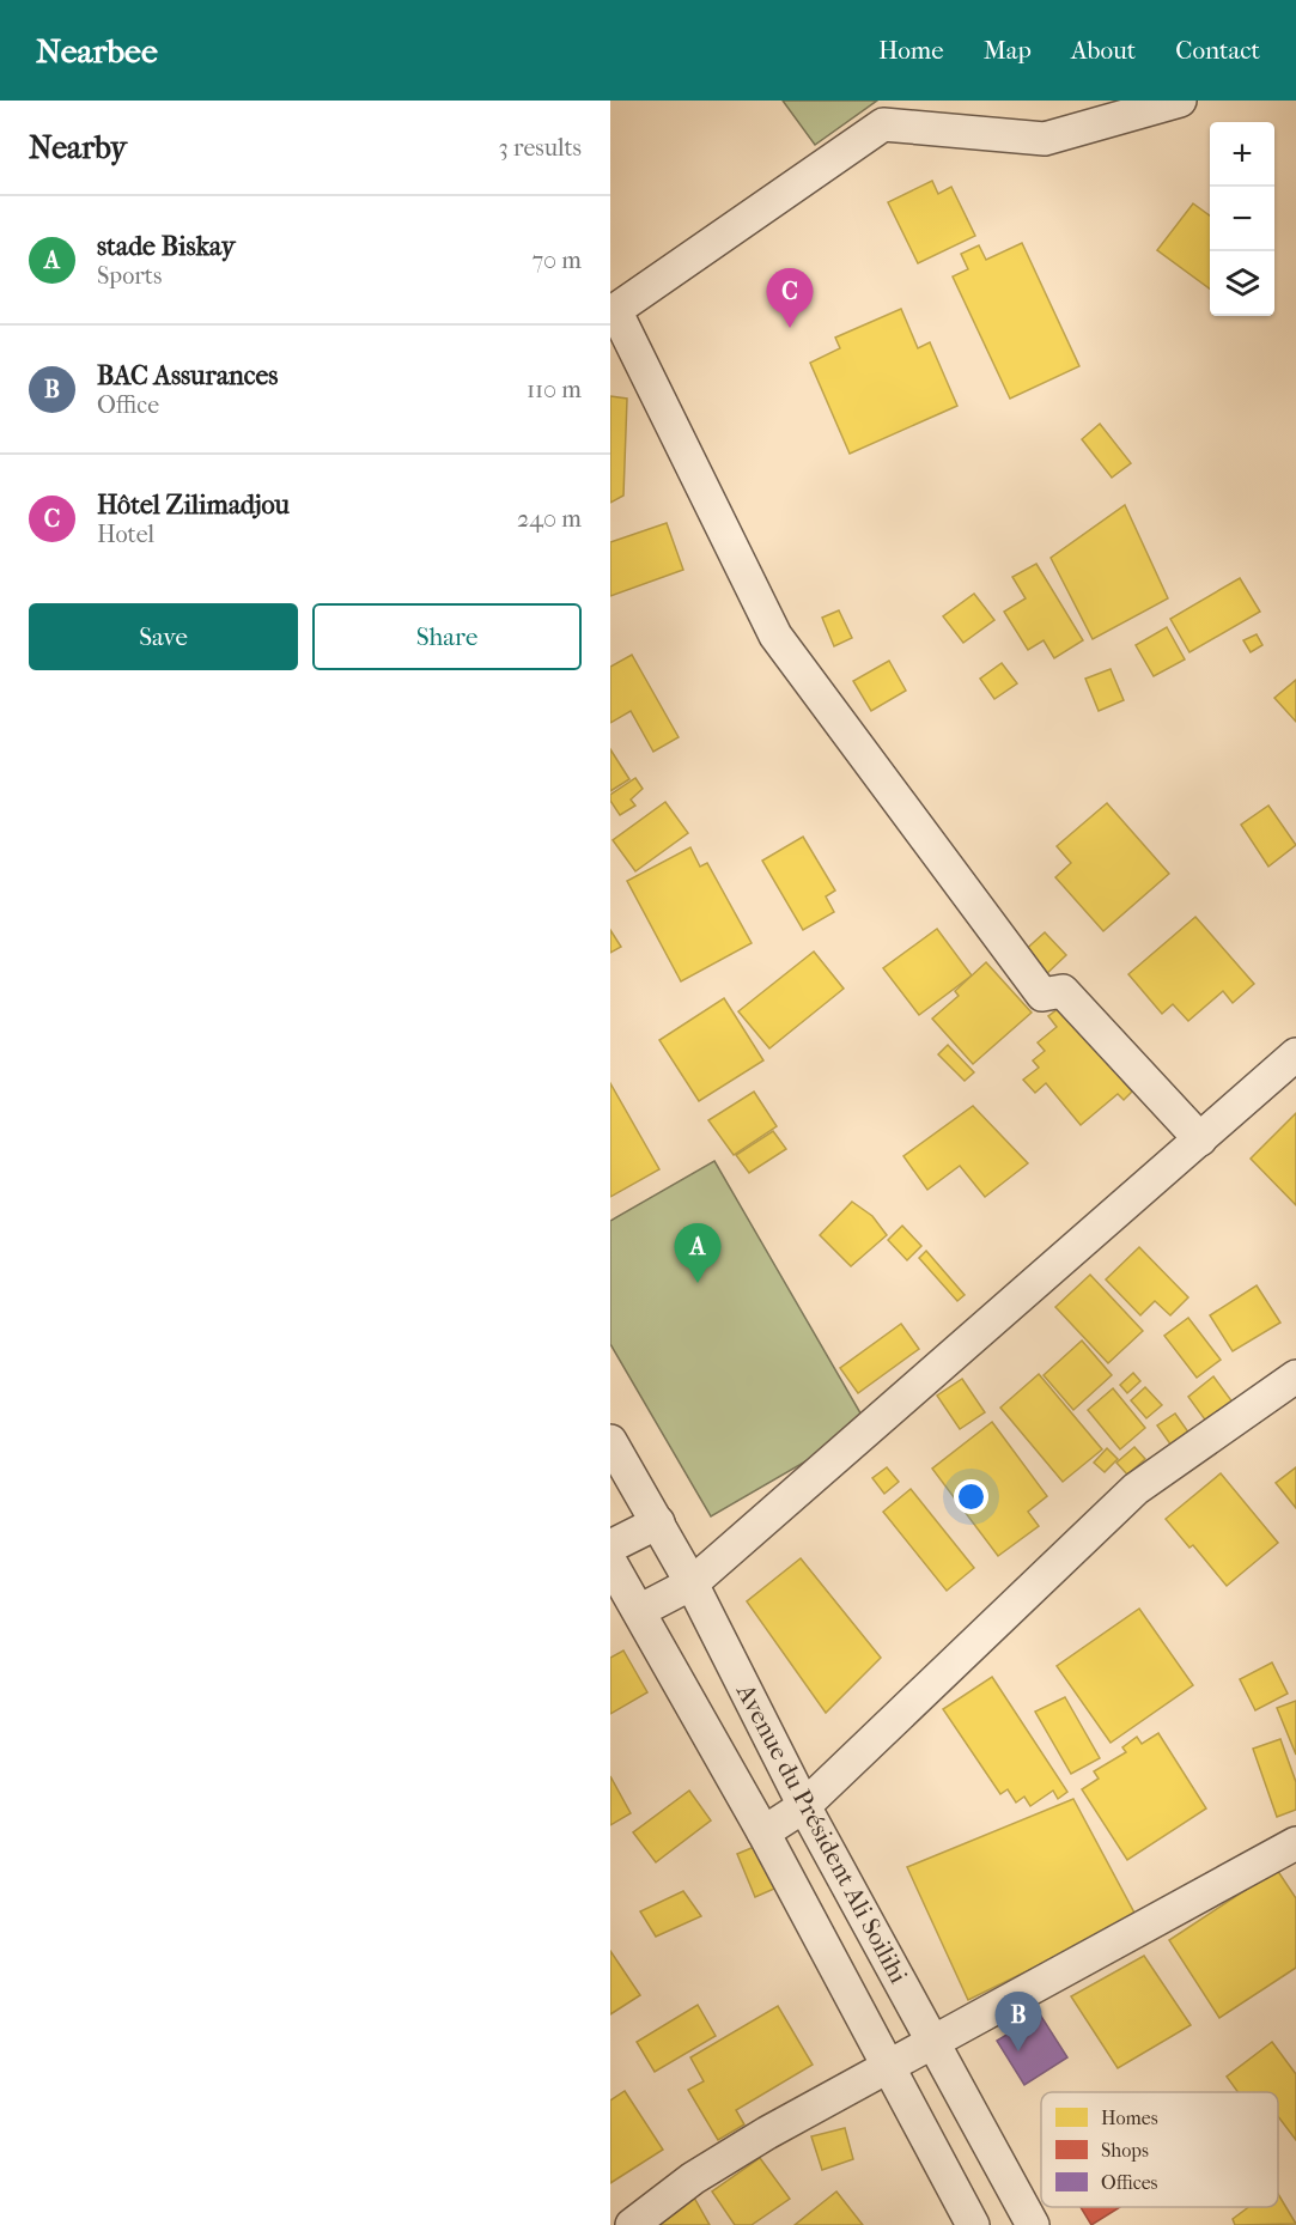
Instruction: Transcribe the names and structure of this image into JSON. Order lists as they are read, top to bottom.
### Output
{
  "streets": {
    "street": ["Avenue du Président Ali Soilihi"]
  },
  "legend": ["Homes", "Shops", "Offices"],
  "page": {
    "header": "Nearbee",
    "nav": [
      "Home",
      "Map",
      "About",
      "Contact"
    ],
    "heading": ["Nearby", "3 results"],
    "map_buttons": ["+", "−"],
    "list": [
      {
        "mark": "A",
        "name": "stade Biskay",
        "note": "Sports",
        "value": "70 m"
      },
      {
        "mark": "B",
        "name": "BAC Assurances",
        "note": "Office",
        "value": "110 m"
      },
      {
        "mark": "C",
        "name": "Hôtel Zilimadjou",
        "note": "Hotel",
        "value": "240 m"
      }
    ],
    "pins": ["C", "A", "B"],
    "buttons": ["Save", "Share"]
  }
}
